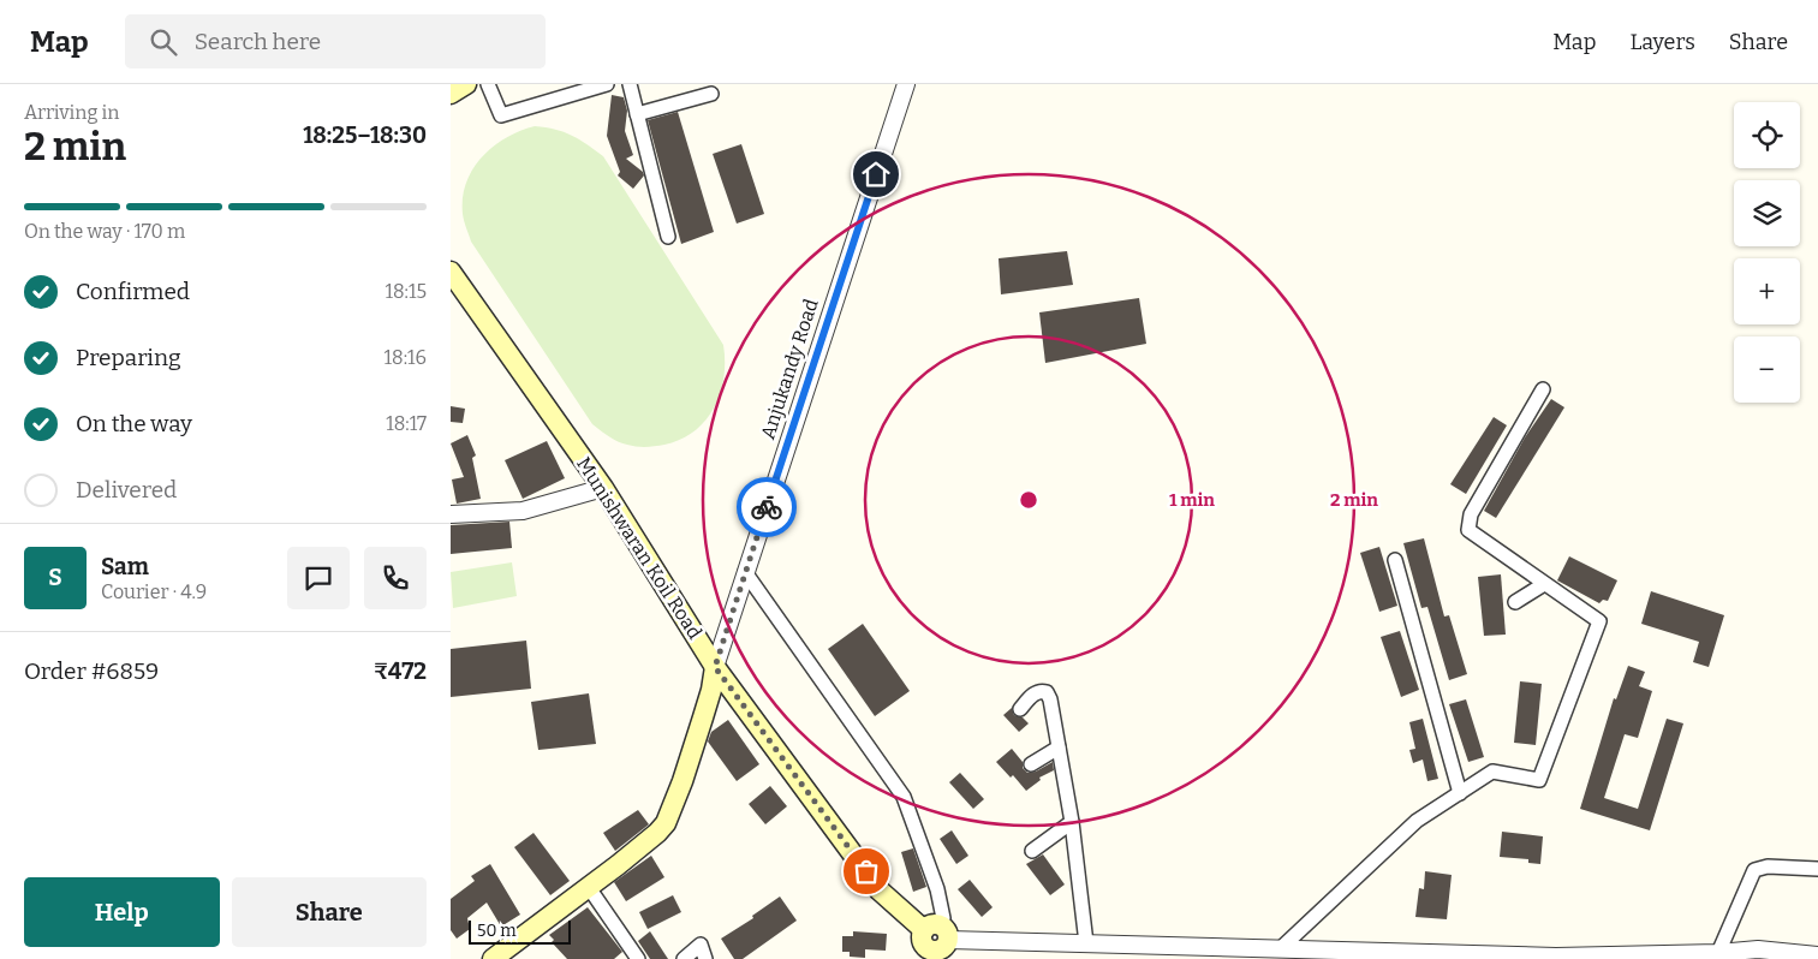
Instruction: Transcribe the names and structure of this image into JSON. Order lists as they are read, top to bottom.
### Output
{
  "streets": {
    "main road": ["Munishwaran Koil Road"],
    "street": ["Anjukandy Road"]
  },
  "crossings": [
    ["Anjukandy Road", "Munishwaran Koil Road"]
  ],
  "scale_bar": "50 m",
  "page": {
    "header": "Map",
    "search": "Search here",
    "nav": ["Map", "Layers", "Share"],
    "heading": ["2 min", "Arriving in", "18:25–18:30"],
    "panel": [
      "Sam",
      "Courier · 4.9",
      "Order #6859",
      "₹472"
    ],
    "map_buttons": ["+", "−"],
    "bar": "On the way · 170 m",
    "list": [
      ["Confirmed", "18:15"],
      ["Preparing", "18:16"],
      ["On the way", "18:17"],
      "Delivered"
    ],
    "round": "S",
    "buttons": ["Help", "Share"],
    "scale": "50 m"
  },
  "rings": ["1 min", "2 min"]
}
